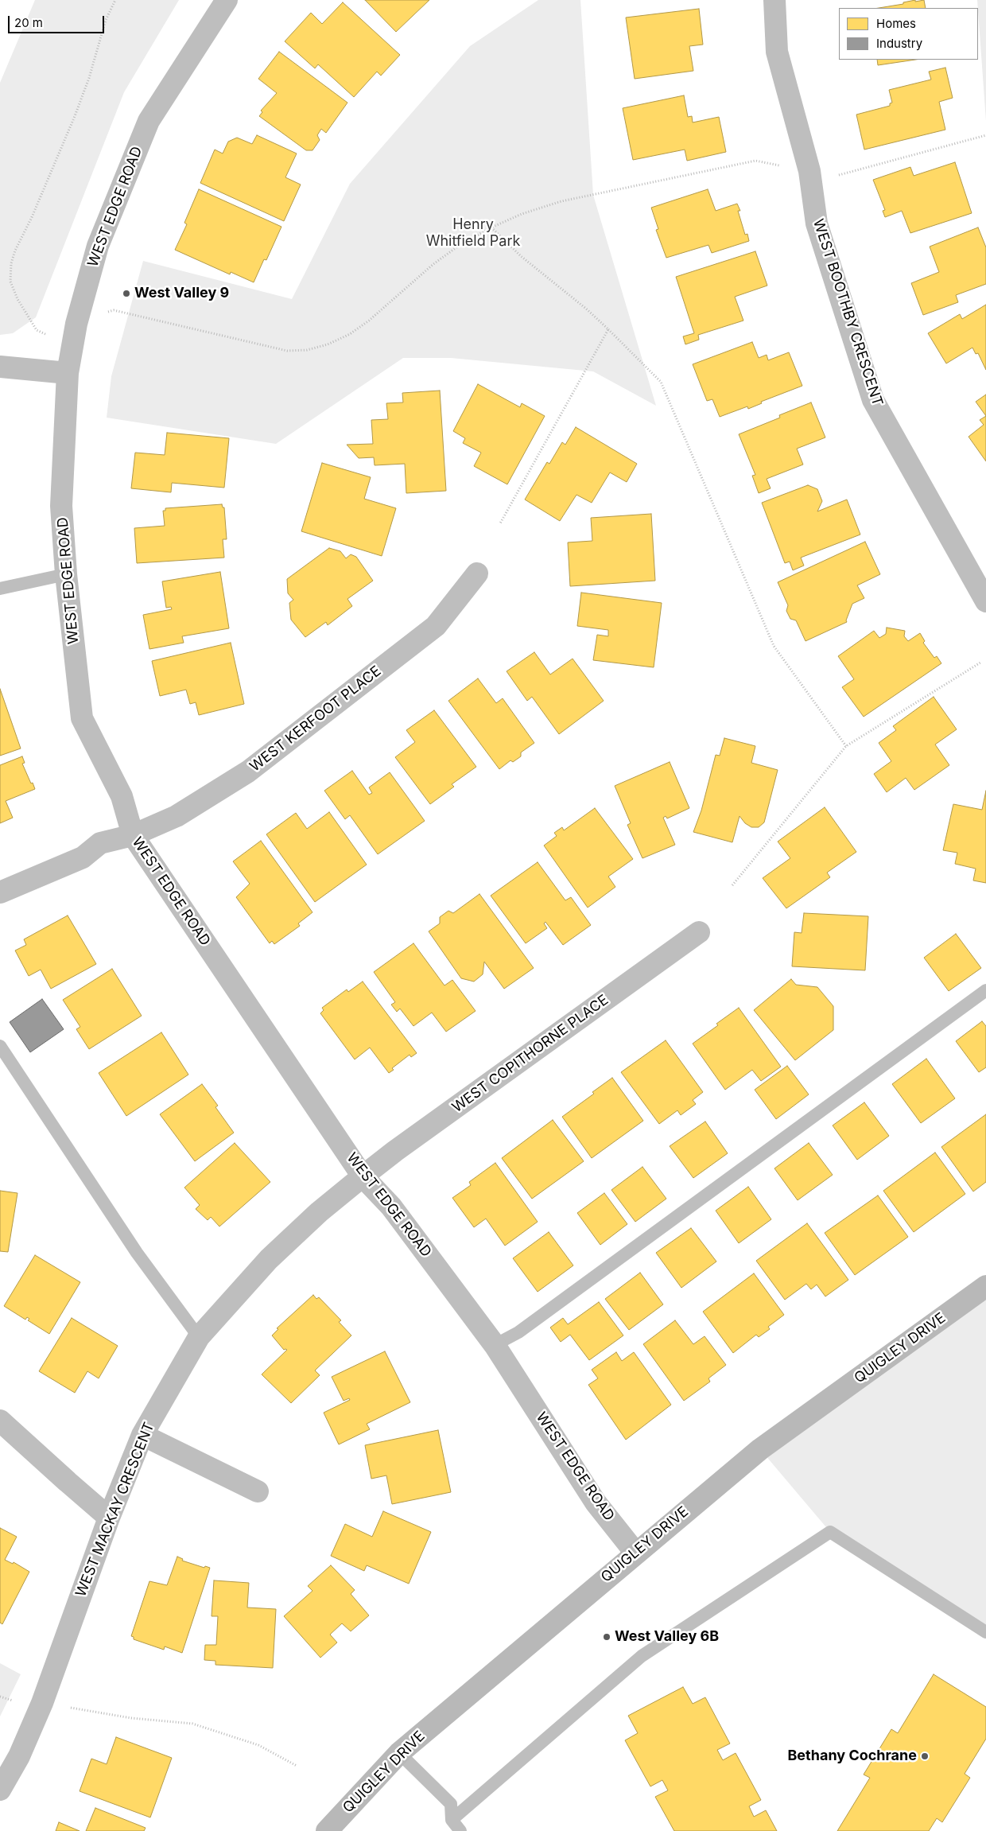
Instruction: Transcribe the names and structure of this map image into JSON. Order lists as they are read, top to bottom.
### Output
{
  "streets": {
    "street": [
      "WEST EDGE ROAD",
      "WEST BOOTHBY CRESCENT",
      "WEST KERFOOT PLACE",
      "WEST COPITHORNE PLACE",
      "QUIGLEY DRIVE",
      "WEST MACKAY CRESCENT"
    ]
  },
  "crossings": [
    ["WEST EDGE ROAD", "WEST KERFOOT PLACE"],
    ["WEST EDGE ROAD", "WEST COPITHORNE PLACE"],
    ["WEST EDGE ROAD", "QUIGLEY DRIVE"],
    ["WEST EDGE ROAD", "WEST MACKAY CRESCENT"],
    ["WEST COPITHORNE PLACE", "WEST MACKAY CRESCENT"]
  ],
  "parks": ["Henry Whitfield Park"],
  "places": ["West Valley 9", "West Valley 6B", "Bethany Cochrane"],
  "legend": ["Homes", "Industry"],
  "scale_bar": "20 m"
}
